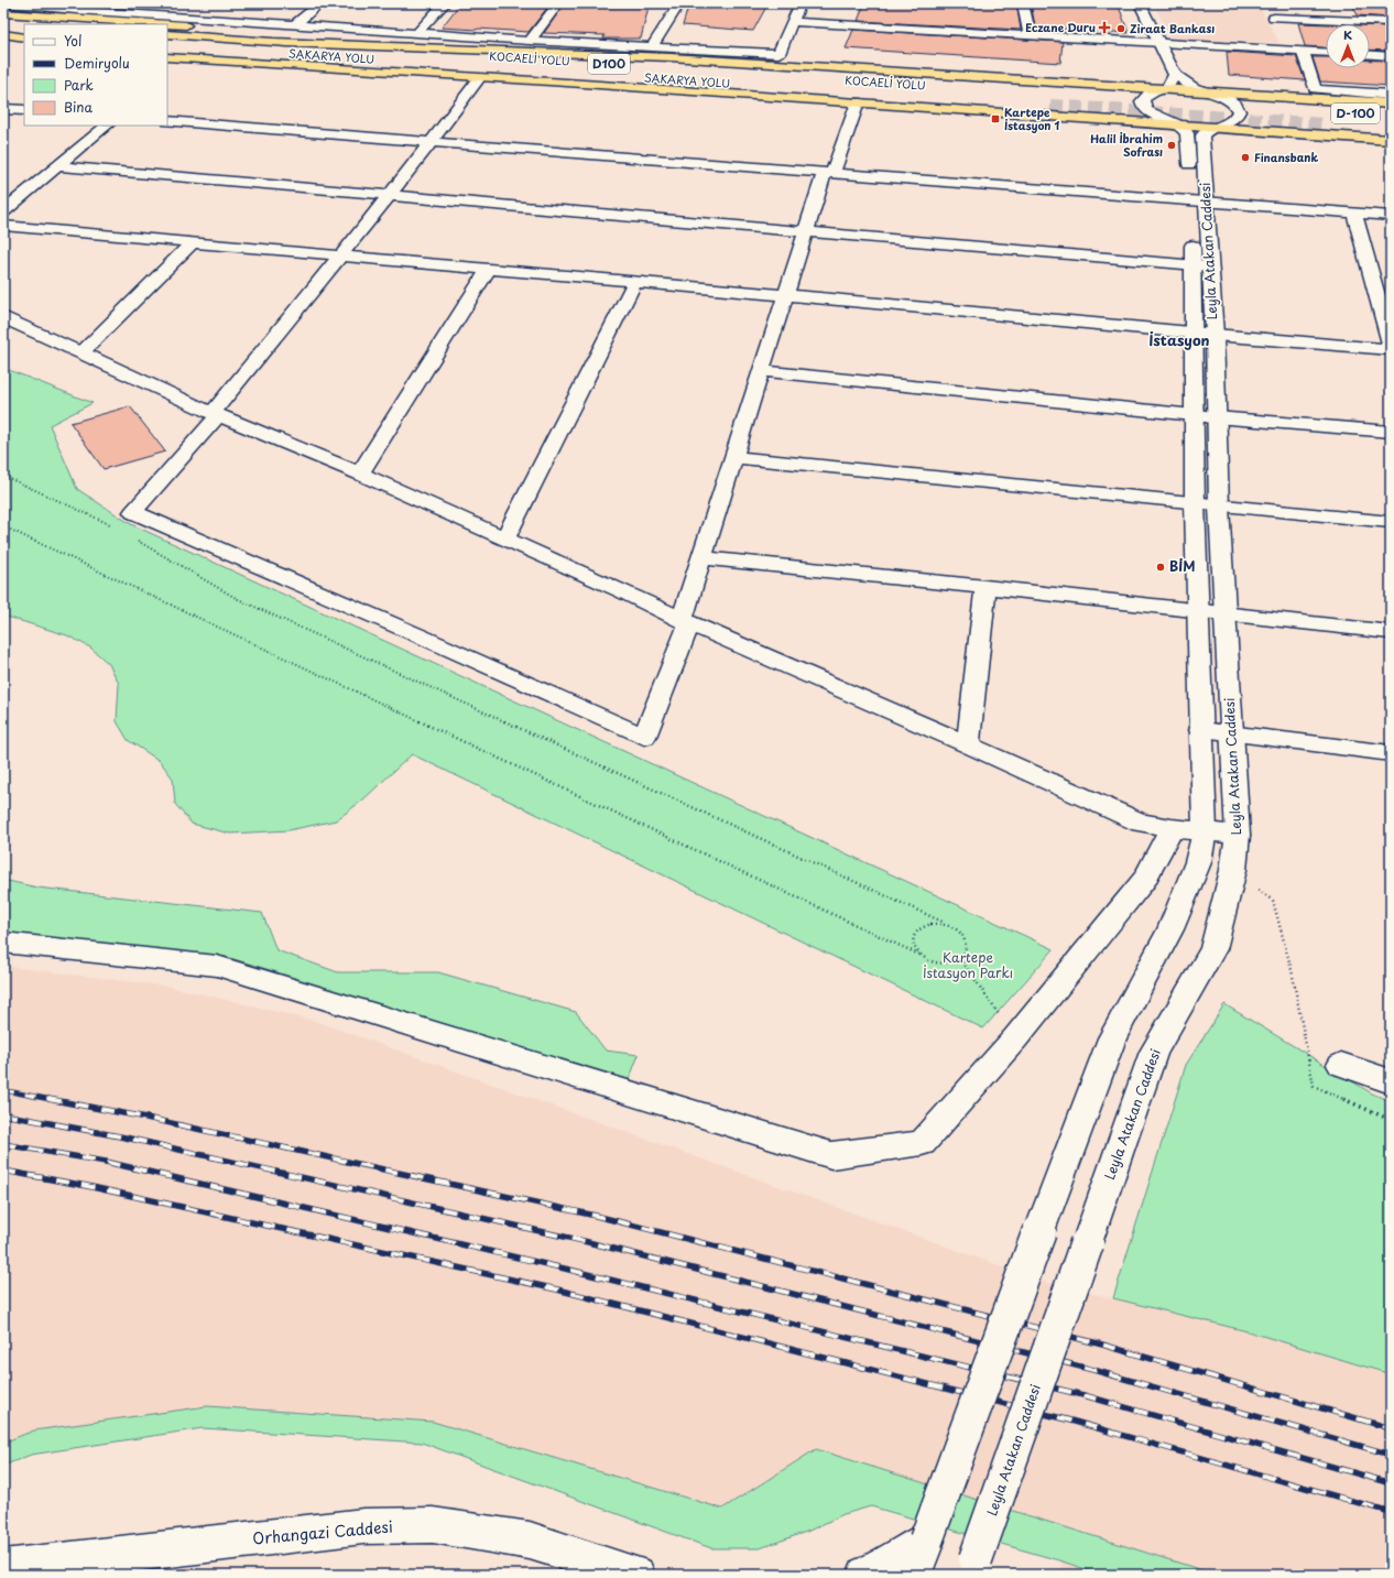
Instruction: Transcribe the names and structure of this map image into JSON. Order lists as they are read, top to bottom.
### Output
{
  "streets": {
    "highway": [
      "SAKARYA YOLU",
      "KOCAELİ YOLU",
      "D100",
      "D-100"
    ],
    "street": ["Leyla Atakan Caddesi", "Orhangazi Caddesi"]
  },
  "crossings": [
    ["SAKARYA YOLU", "KOCAELİ YOLU"]
  ],
  "districts": ["İstasyon"],
  "parks": ["Kartepe İstasyon Parkı"],
  "places": {
    "health": ["Eczane Duru"],
    "other": [
      "Ziraat Bankası",
      "Halil İbrahim Sofrası",
      "Finansbank",
      "BİM"
    ],
    "transit": ["Kartepe İstasyon 1"]
  },
  "legend": [
    "Yol",
    "Demiryolu",
    "Park",
    "Bina"
  ],
  "north": "top"
}
